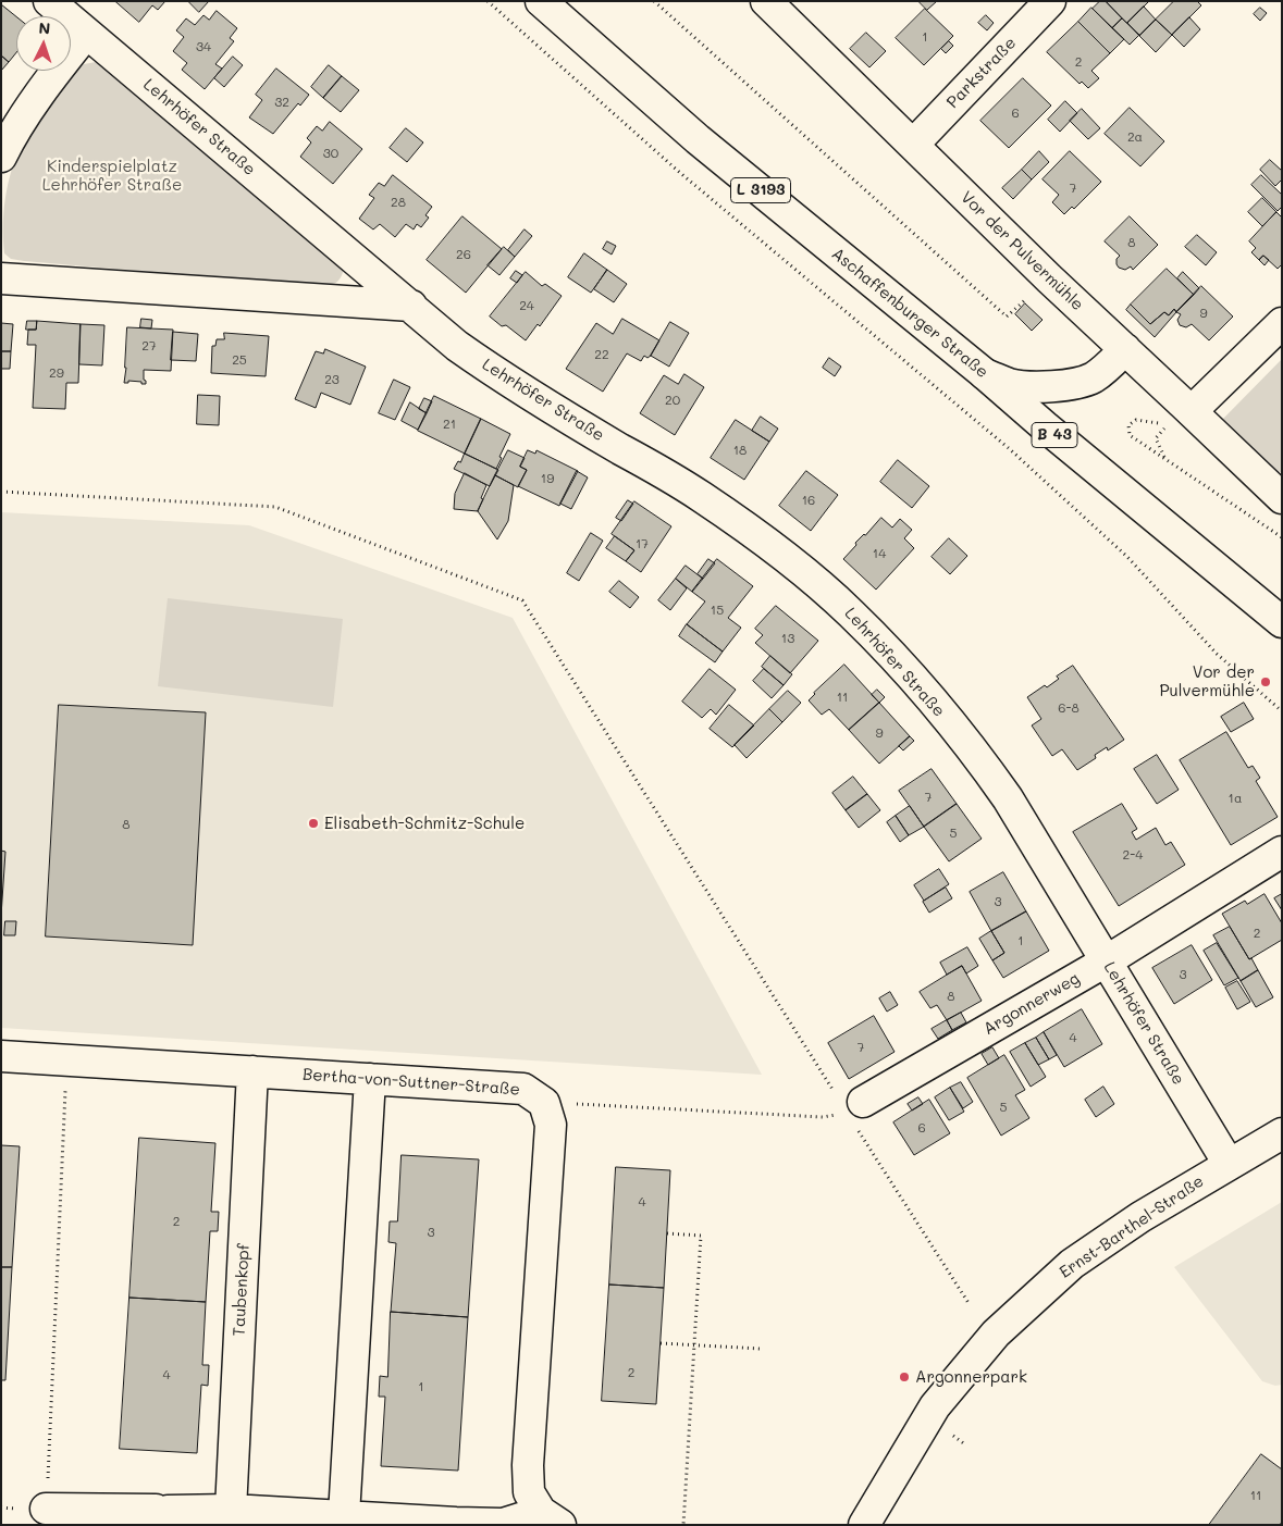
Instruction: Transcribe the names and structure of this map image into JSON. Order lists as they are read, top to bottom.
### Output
{
  "streets": {
    "street": [
      "Parkstraße",
      "Lehrhöfer Straße",
      "L 3193",
      "Vor der Pulvermühle",
      "Aschaffenburger Straße",
      "B 43",
      "Argonnerweg",
      "Bertha-von-Suttner-Straße",
      "Ernst-Barthel-Straße",
      "Taubenkopf"
    ]
  },
  "crossings": [
    ["Parkstraße", "Vor der Pulvermühle"],
    ["Lehrhöfer Straße", "Argonnerweg"],
    ["Lehrhöfer Straße", "Ernst-Barthel-Straße"],
    ["Bertha-von-Suttner-Straße", "Taubenkopf"]
  ],
  "parks": ["Kinderspielplatz Lehrhöfer Straße"],
  "places": ["Vor der Pulvermühle", "Elisabeth-Schmitz-Schule", "Argonnerpark"],
  "house_numbers": [
    "1",
    "34",
    "2",
    "32",
    "6",
    "2a",
    "30",
    "7",
    "28",
    "8",
    "26",
    "24",
    "9",
    "27",
    "22",
    "25",
    "29",
    "23",
    "20",
    "21",
    "18",
    "19",
    "16",
    "17",
    "14",
    "15",
    "13",
    "11",
    "6-8",
    "9",
    "7",
    "1a",
    "8",
    "5",
    "2-4",
    "3",
    "2",
    "1",
    "3",
    "8",
    "4",
    "7",
    "5",
    "6",
    "4",
    "2",
    "3",
    "2",
    "4",
    "1",
    "11"
  ],
  "north": "top"
}
